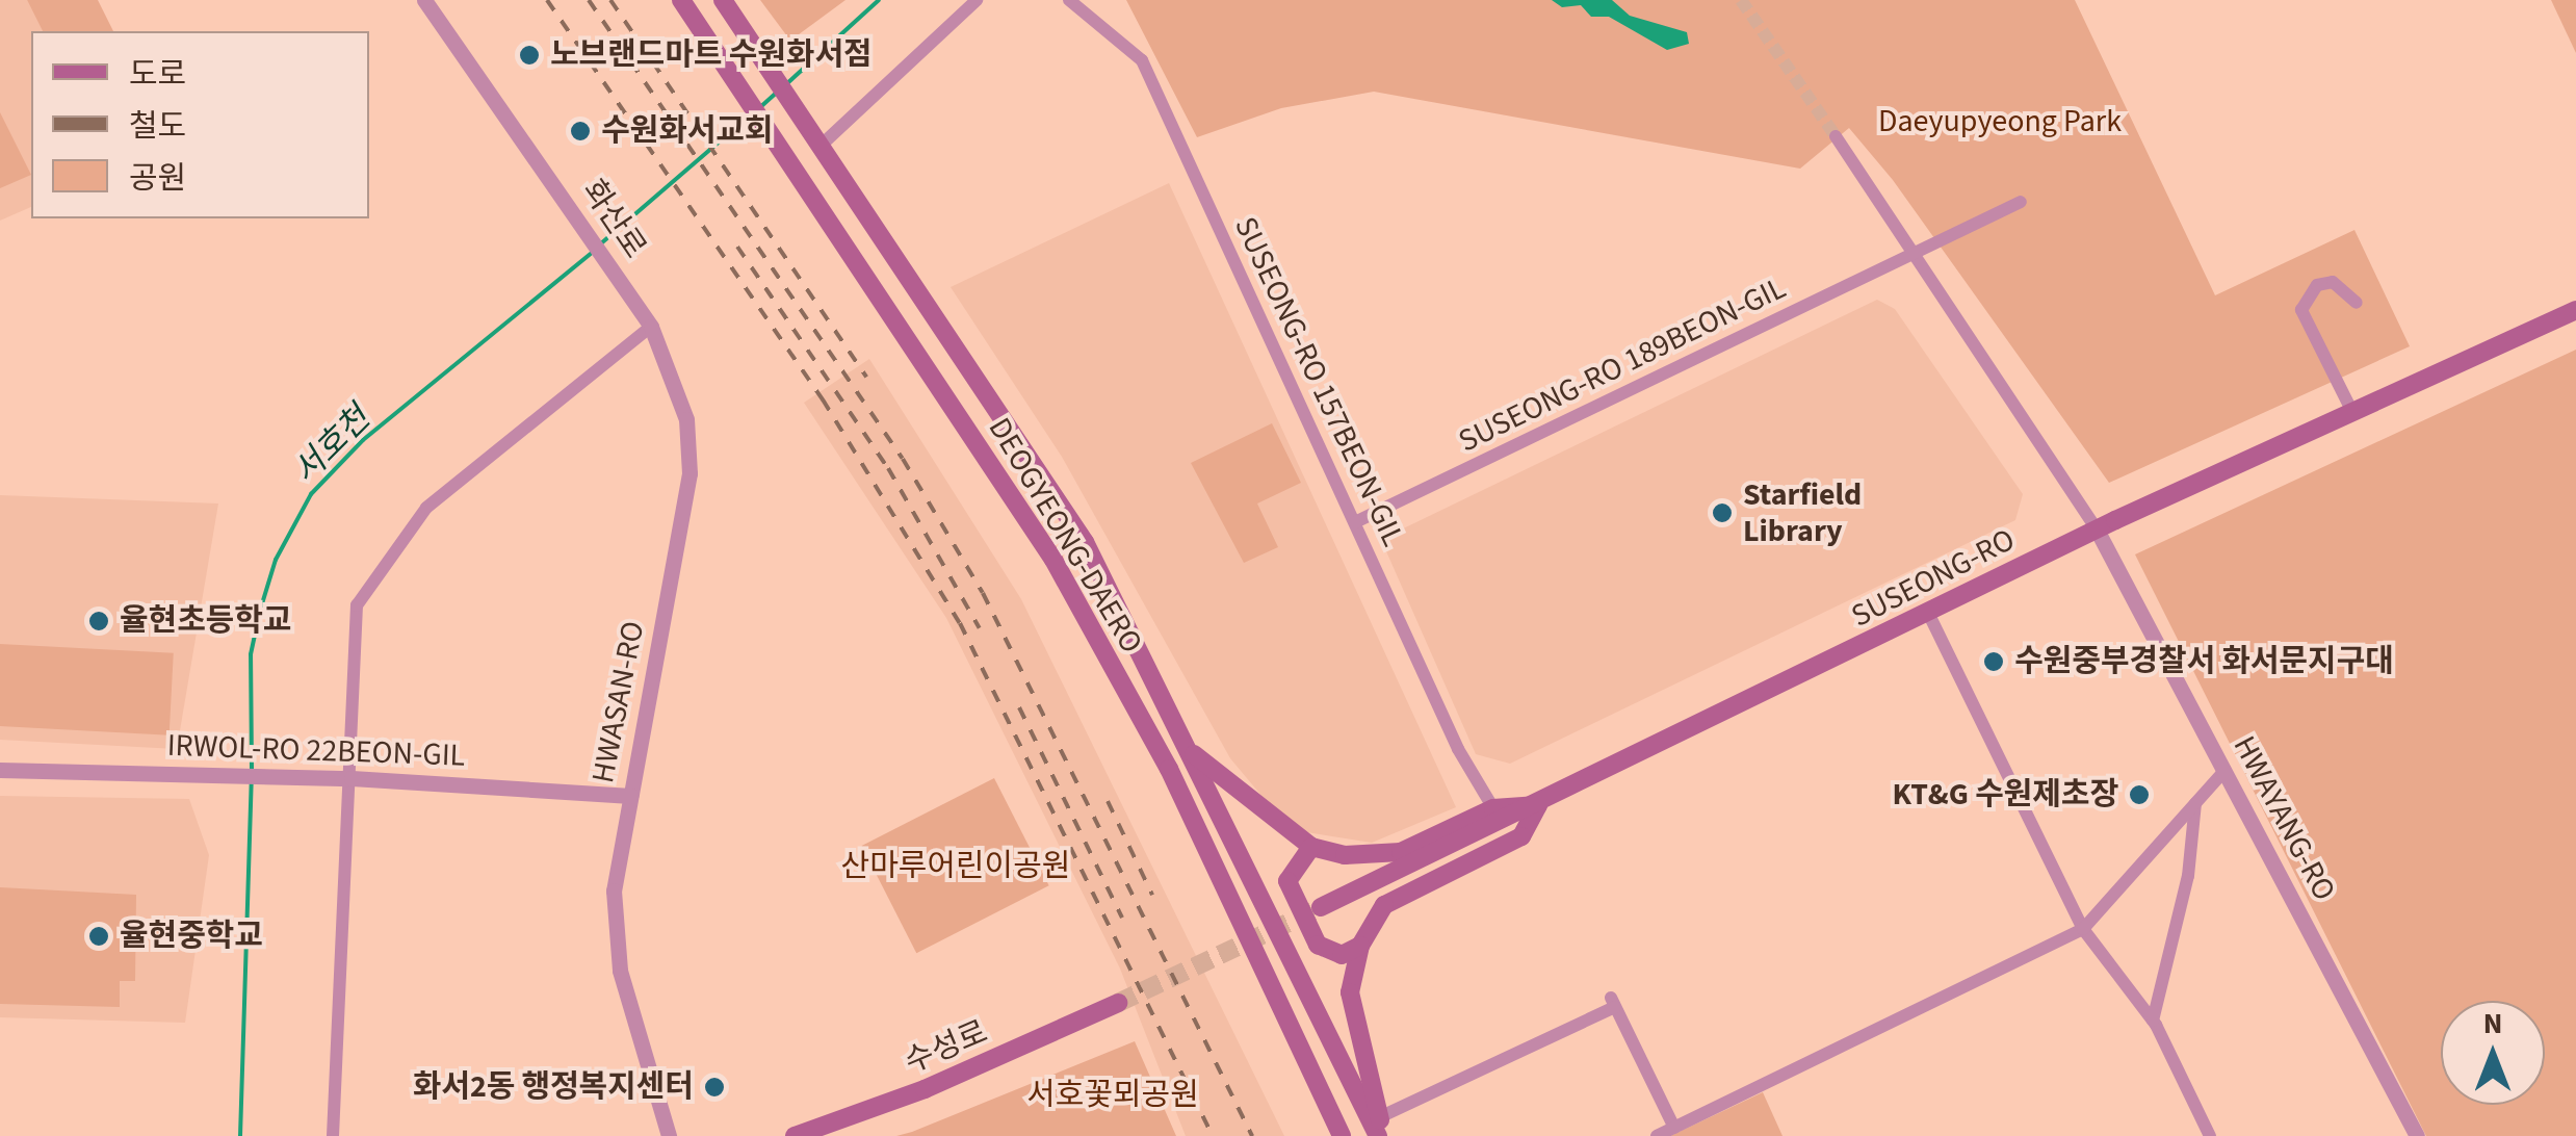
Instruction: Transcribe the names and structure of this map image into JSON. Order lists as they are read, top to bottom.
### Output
{
  "streets": {
    "main road": ["DEOGYEONG-DAERO", "SUSEONG-RO", "수성로"],
    "street": [
      "화산로",
      "SUSEONG-RO 189BEON-GIL",
      "SUSEONG-RO 157BEON-GIL",
      "HWASAN-RO",
      "IRWOL-RO 22BEON-GIL",
      "HWAYANG-RO"
    ]
  },
  "crossings": [
    ["화산로", "HWASAN-RO"],
    ["SUSEONG-RO 189BEON-GIL", "SUSEONG-RO 157BEON-GIL"],
    ["SUSEONG-RO", "HWAYANG-RO"],
    ["HWASAN-RO", "IRWOL-RO 22BEON-GIL"]
  ],
  "water": ["서호천"],
  "parks": ["Daeyupyeong Park", "산마루어린이공원", "서호꽃뫼공원"],
  "places": [
    "노브랜드마트 수원화서점",
    "수원화서교회",
    "Starfield Library",
    "율현초등학교",
    "수원중부경찰서 화서문지구대",
    "KT&G 수원제초장",
    "율현중학교",
    "화서2동 행정복지센터"
  ],
  "legend": ["도로", "철도", "공원"],
  "north": "top"
}
